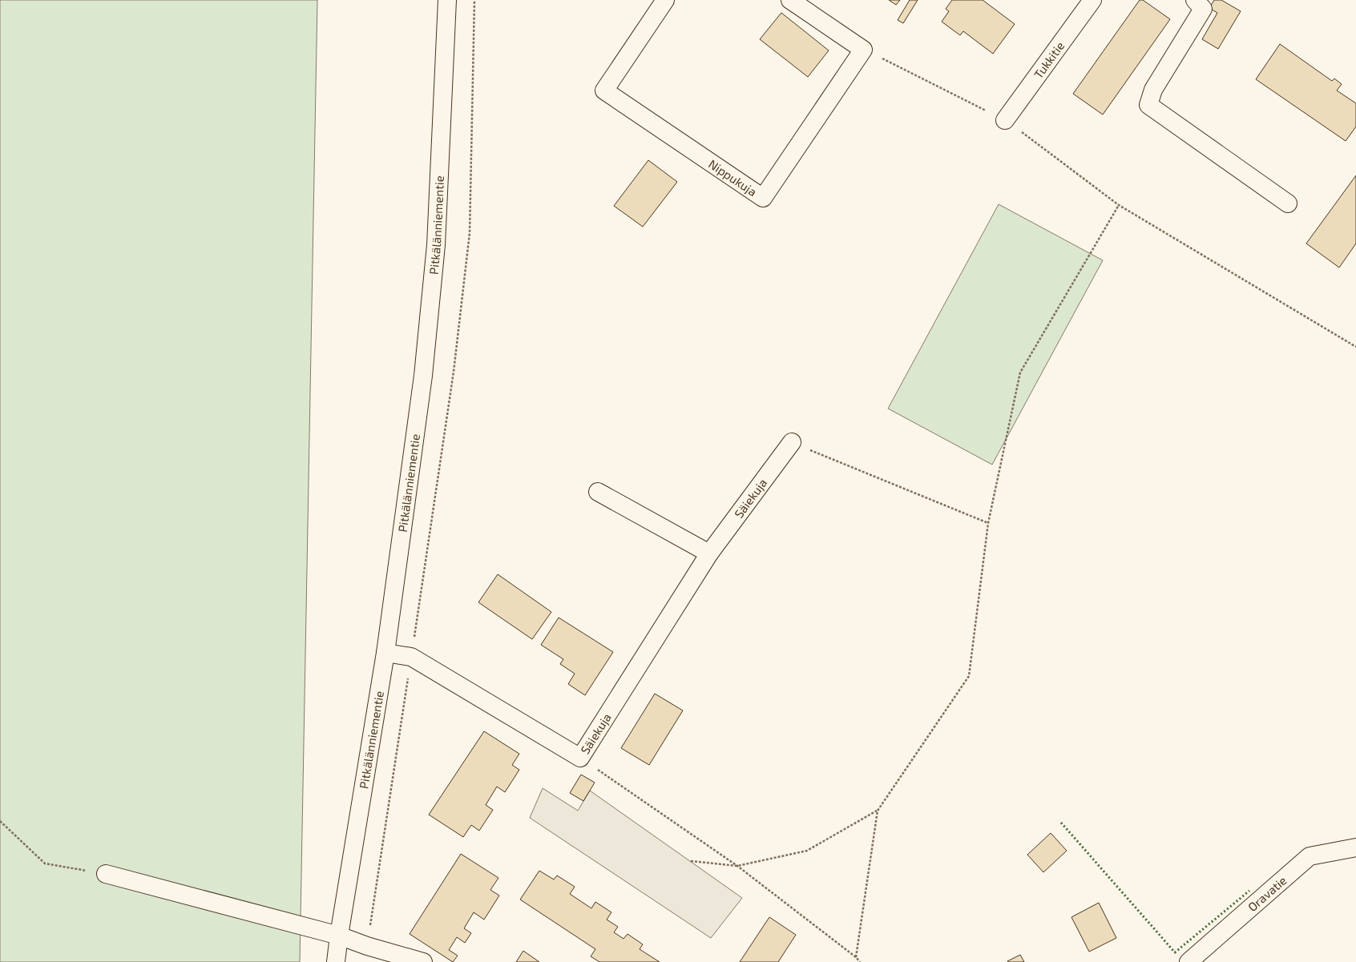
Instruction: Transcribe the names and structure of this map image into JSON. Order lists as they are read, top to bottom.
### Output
{
  "streets": {
    "street": [
      "Tukkitie",
      "Nippukuja",
      "Pitkälänniementie",
      "Säiekuja",
      "Oravatie"
    ]
  },
  "crossings": [
    ["Pitkälänniementie", "Säiekuja"]
  ]
}
